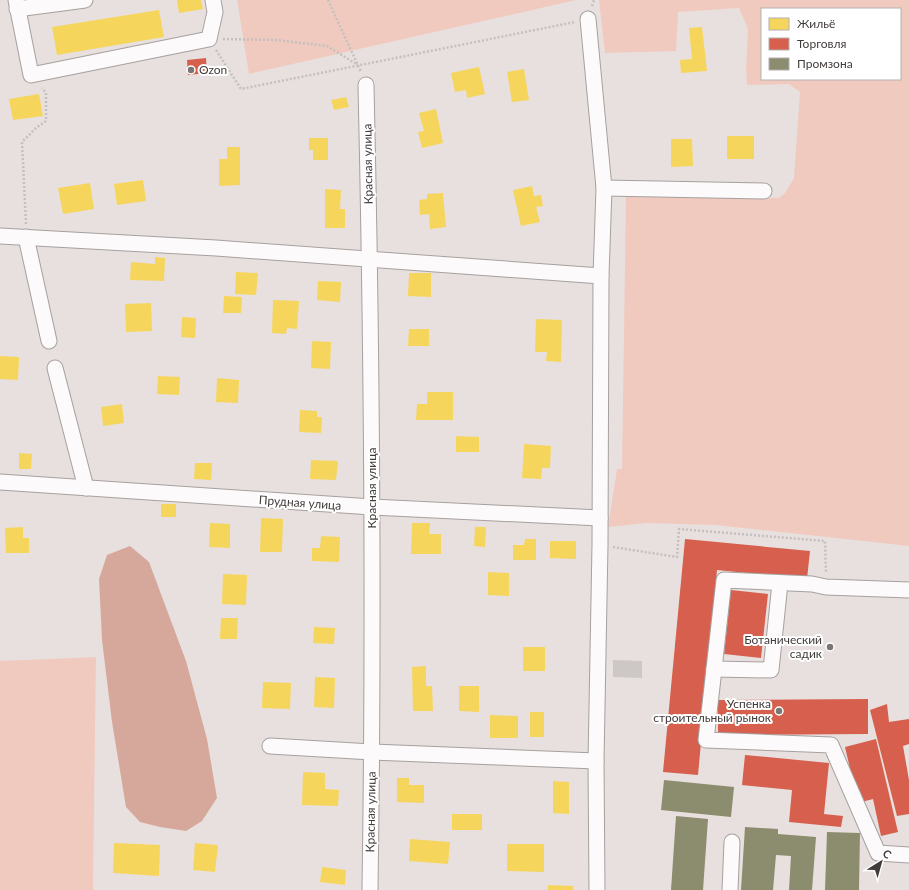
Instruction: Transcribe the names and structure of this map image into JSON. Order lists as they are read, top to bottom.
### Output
{
  "streets": {
    "street": ["Красная улица", "Прудная улица"]
  },
  "crossings": [
    ["Красная улица", "Прудная улица"]
  ],
  "places": ["Ozon", "Ботанический садик", "Успенка строительный рынок"],
  "legend": ["Жильё", "Торговля", "Промзона"],
  "north": "top right"
}
